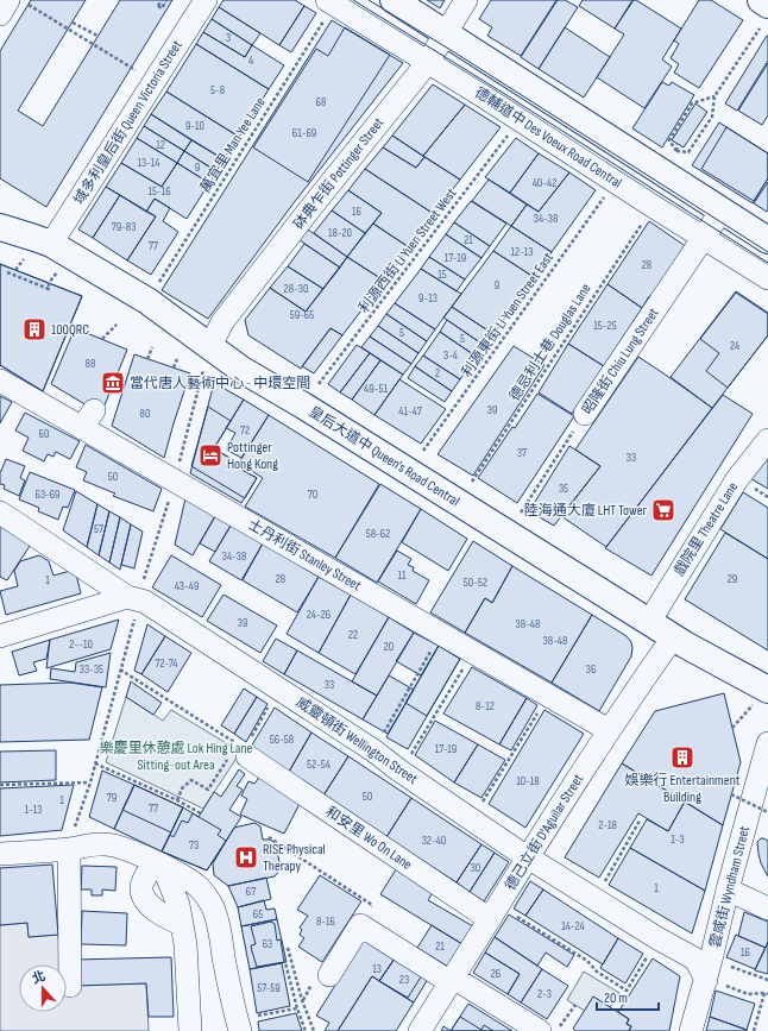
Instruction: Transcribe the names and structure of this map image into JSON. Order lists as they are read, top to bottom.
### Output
{
  "streets": {
    "main road": ["皇后大道中 Queen's Road Central"],
    "street": [
      "域多利皇后街 Queen Victoria Street",
      "德輔道中 Des Voeux Road Central",
      "砵典乍街 Pottinger Street",
      "昭隆街 Chiu Lung Street",
      "戲院里 Theatre Lane",
      "士丹利街 Stanley Street",
      "威靈頓街 Wellington Street",
      "德己立街 D'Aguilar Street",
      "和安里 Wo On Lane",
      "雲咸街 Wyndham Street"
    ],
    "path": [
      "萬宜里 Man Yee Lane",
      "利源西街 Li Yuen Street West",
      "利源東街 Li Yuen Street East",
      "德忌利士巷 Douglas Lane"
    ]
  },
  "crossings": [
    ["域多利皇后街 Queen Victoria Street", "皇后大道中 Queen's Road Central"],
    ["德輔道中 Des Voeux Road Central", "萬宜里 Man Yee Lane"],
    ["德輔道中 Des Voeux Road Central", "砵典乍街 Pottinger Street"],
    ["德輔道中 Des Voeux Road Central", "昭隆街 Chiu Lung Street"],
    ["砵典乍街 Pottinger Street", "皇后大道中 Queen's Road Central"],
    ["皇后大道中 Queen's Road Central", "戲院里 Theatre Lane"],
    ["皇后大道中 Queen's Road Central", "德己立街 D'Aguilar Street"],
    ["士丹利街 Stanley Street", "德己立街 D'Aguilar Street"],
    ["威靈頓街 Wellington Street", "德己立街 D'Aguilar Street"],
    ["威靈頓街 Wellington Street", "雲咸街 Wyndham Street"],
    ["德己立街 D'Aguilar Street", "和安里 Wo On Lane"]
  ],
  "parks": ["樂慶里休憩處 Lok Hing Lane Sitting-out Area"],
  "places": {
    "building": ["100QRC", "娛樂行 Entertainment Building"],
    "museum": ["當代唐人藝術中心 - 中環空間"],
    "hotel": ["Pottinger Hong Kong"],
    "supermarket": ["陸海通大廈 LHT Tower"],
    "hospital": ["RISE Physical Therapy"]
  },
  "house_numbers": [
    "3",
    "4",
    "5-8",
    "68",
    "9-10",
    "61-69",
    "12",
    "13-14",
    "9",
    "40-42",
    "15-16",
    "16",
    "34-38",
    "79-83",
    "18-20",
    "21",
    "77",
    "12-13",
    "17-19",
    "28",
    "15",
    "9",
    "28-30",
    "9-13",
    "59-65",
    "15-25",
    "5",
    "5",
    "24",
    "3-4",
    "88",
    "2",
    "49-51",
    "39",
    "41-47",
    "80",
    "72",
    "60",
    "37",
    "33",
    "50",
    "35",
    "63-69",
    "70",
    "57",
    "58-62",
    "34-38",
    "11",
    "28",
    "29",
    "1",
    "50-52",
    "43-49",
    "24-26",
    "39",
    "38-48",
    "22",
    "38-48",
    "2--10",
    "20",
    "72-74",
    "33-35",
    "36",
    "33",
    "8-12",
    "56-58",
    "17-19",
    "52-54",
    "10-18",
    "50",
    "79",
    "1",
    "77",
    "1-13",
    "2-18",
    "1-3",
    "32-40",
    "73",
    "30",
    "1",
    "67",
    "65",
    "8-16",
    "14-24",
    "63",
    "21",
    "16",
    "13",
    "26",
    "23",
    "57-59",
    "2-3"
  ],
  "scale_bar": "20 m",
  "north": "top"
}
